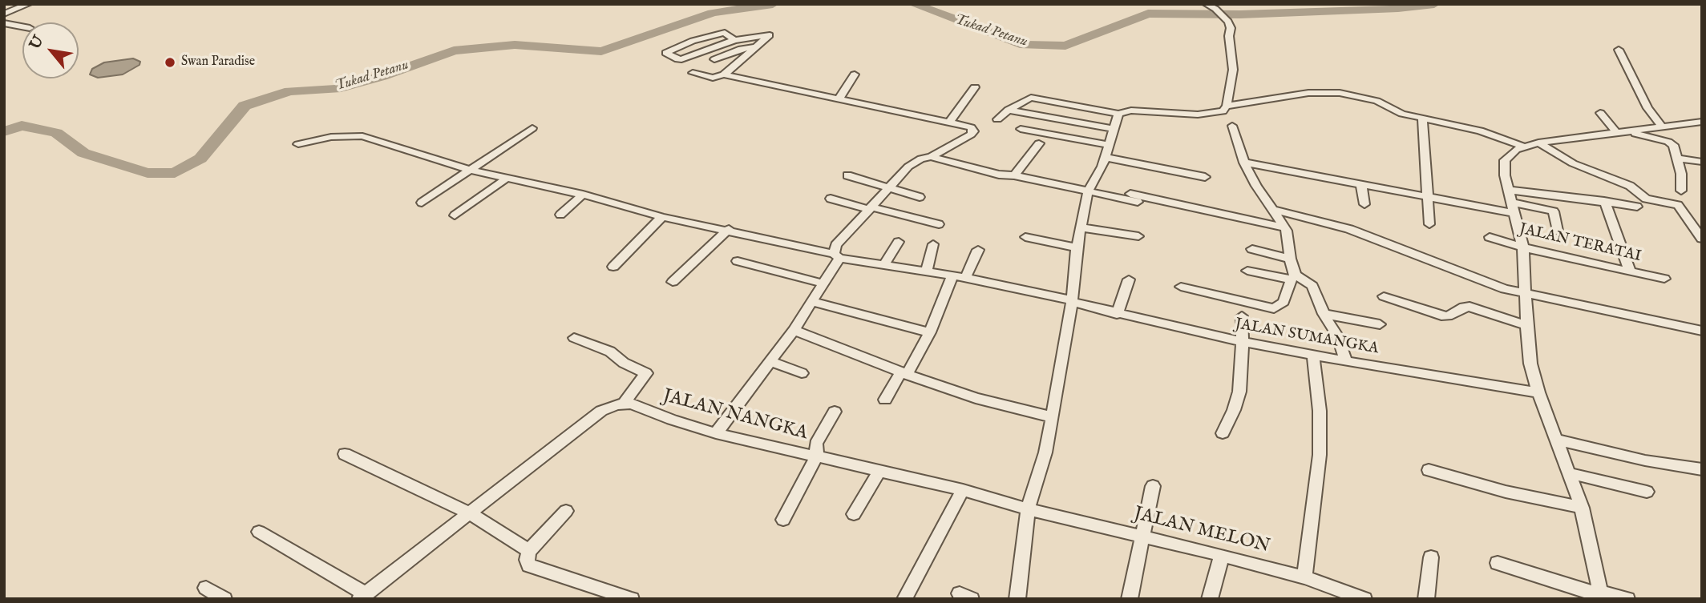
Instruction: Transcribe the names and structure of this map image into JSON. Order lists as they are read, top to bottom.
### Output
{
  "streets": {
    "street": [
      "JALAN TERATAI",
      "JALAN SUMANGKA",
      "JALAN NANGKA",
      "JALAN MELON"
    ]
  },
  "crossings": [
    ["JALAN NANGKA", "JALAN MELON"]
  ],
  "water": ["Tukad Petanu"],
  "places": ["Swan Paradise"],
  "north": "top left"
}
